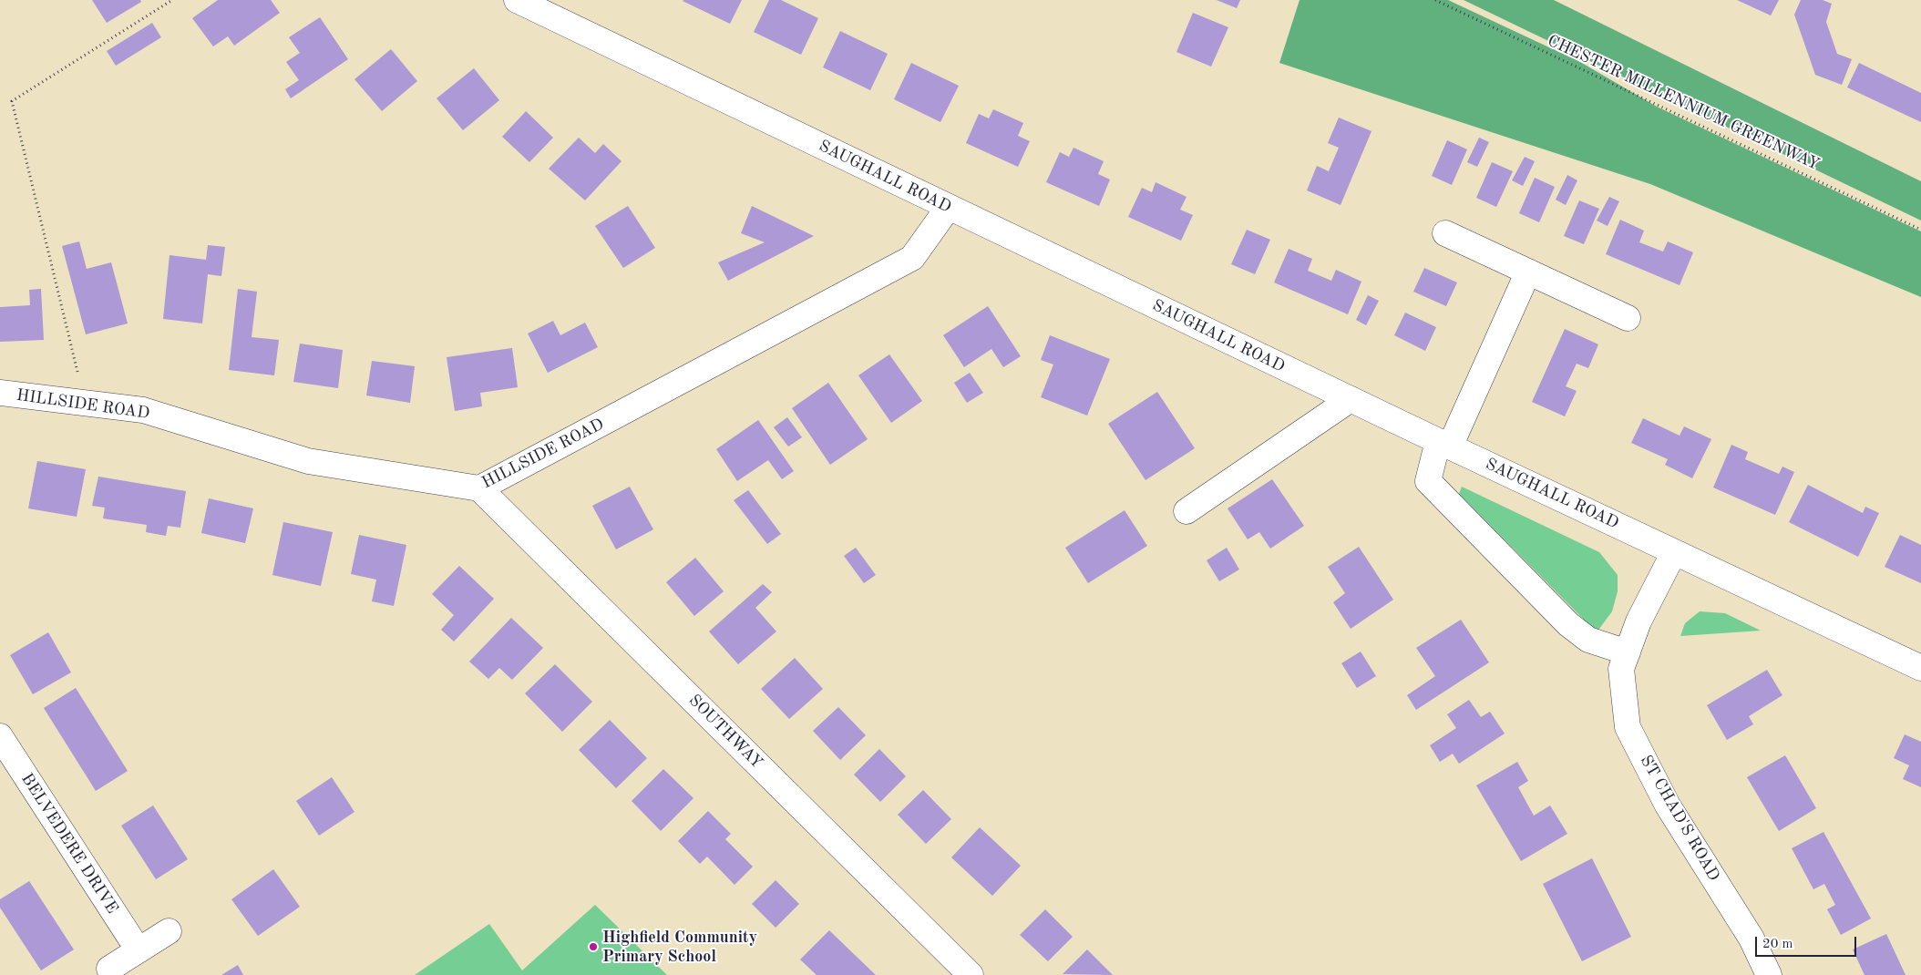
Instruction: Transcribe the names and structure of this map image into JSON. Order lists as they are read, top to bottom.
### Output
{
  "streets": {
    "street": [
      "SAUGHALL ROAD",
      "HILLSIDE ROAD",
      "SOUTHWAY",
      "ST CHAD'S ROAD",
      "BELVEDERE DRIVE"
    ],
    "path": ["CHESTER MILLENNIUM GREENWAY"]
  },
  "crossings": [
    ["SAUGHALL ROAD", "HILLSIDE ROAD"],
    ["SAUGHALL ROAD", "ST CHAD'S ROAD"],
    ["HILLSIDE ROAD", "SOUTHWAY"]
  ],
  "places": ["Highfield Community Primary School"],
  "scale_bar": "20 m"
}
